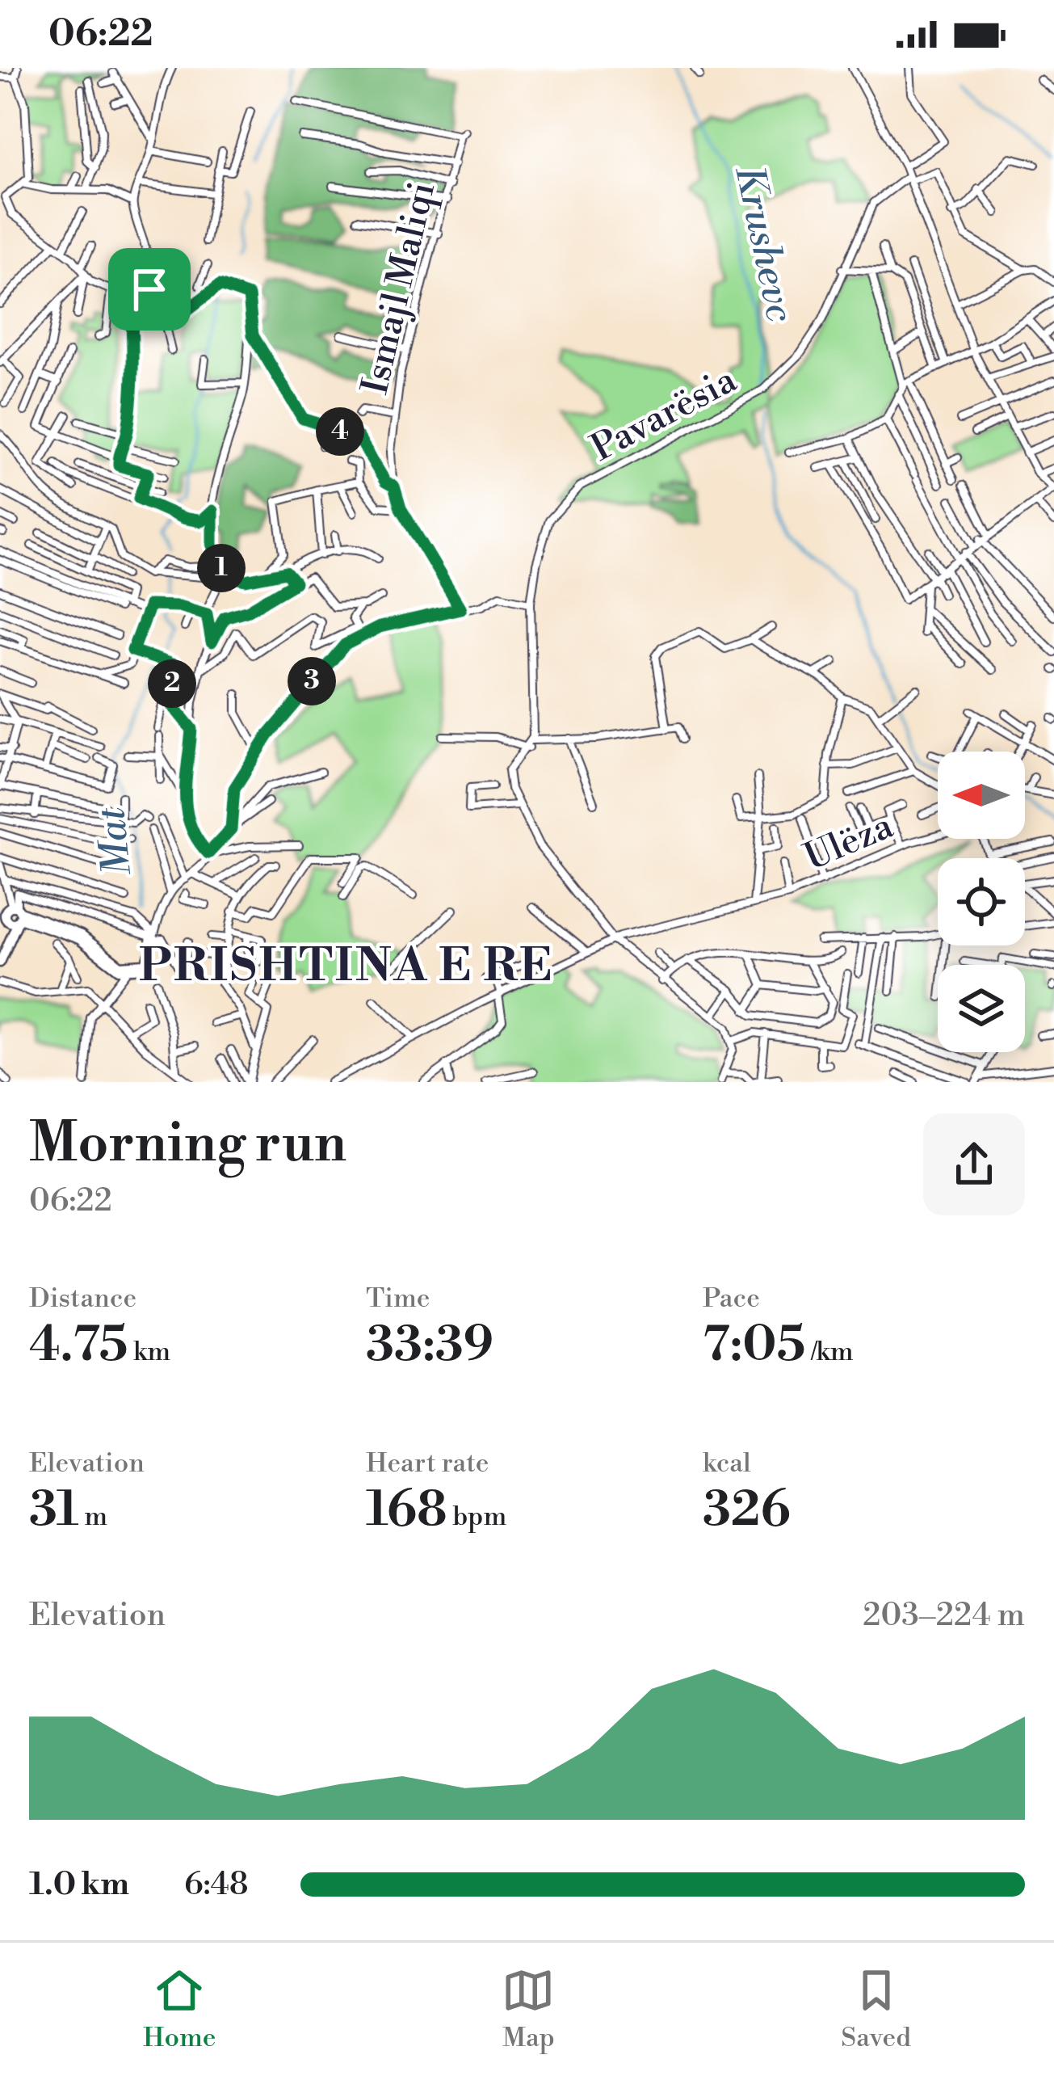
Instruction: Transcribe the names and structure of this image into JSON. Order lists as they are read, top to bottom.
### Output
{
  "streets": {
    "street": ["Ismajl Maliqi", "Pavarësia", "Ulëza"]
  },
  "districts": ["PRISHTINA E RE"],
  "water": ["Krushevc", "Mat"],
  "north": "left",
  "page": {
    "status": "06:22",
    "pins": [
      "4",
      "1",
      "3",
      "2"
    ],
    "heading": ["Morning run", "06:22"],
    "stats": [
      ["Distance", "4.75 km"],
      ["Time", "33:39"],
      ["Pace", "7:05 /km"],
      ["Elevation", "31 m"],
      ["Heart rate", "168 bpm"],
      ["kcal", "326"]
    ],
    "chart": ["Elevation", "203–224 m"],
    "list": [
      {
        "name": "1.0 km",
        "note": "6:48"
      }
    ],
    "tabs": ["Home", "Map", "Saved"]
  }
}
